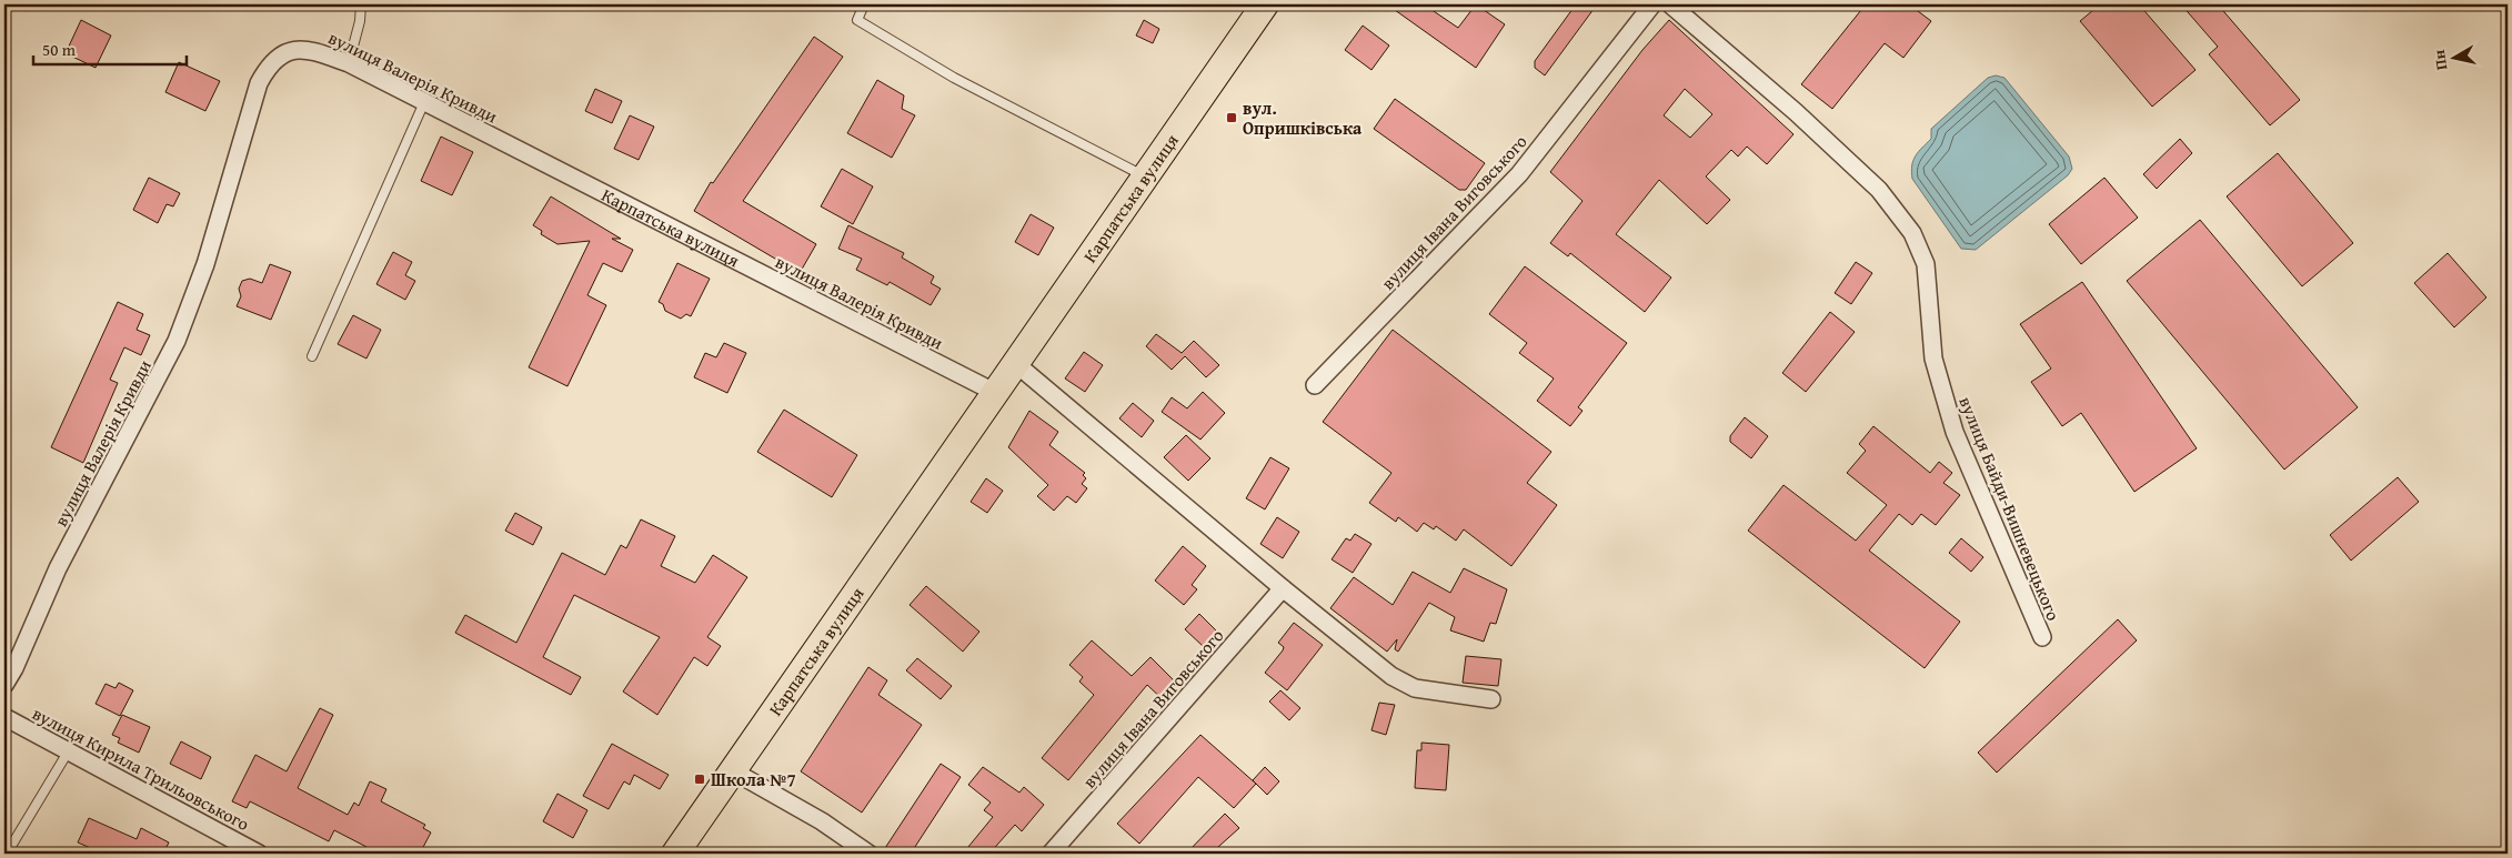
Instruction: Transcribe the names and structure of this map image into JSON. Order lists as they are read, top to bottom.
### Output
{
  "streets": {
    "main road": ["Карпатська вулиця"],
    "street": [
      "вулиця Валерія Кривди",
      "вулиця Івана Виговського",
      "вулиця Байди-Вишневецького",
      "вулиця Кирила Трильовського"
    ]
  },
  "crossings": [
    ["вулиця Валерія Кривди", "Карпатська вулиця"]
  ],
  "places": {
    "transit": ["вул. Опришківська", "Школа №7"]
  },
  "scale_bar": "50 m",
  "north": "left"
}
